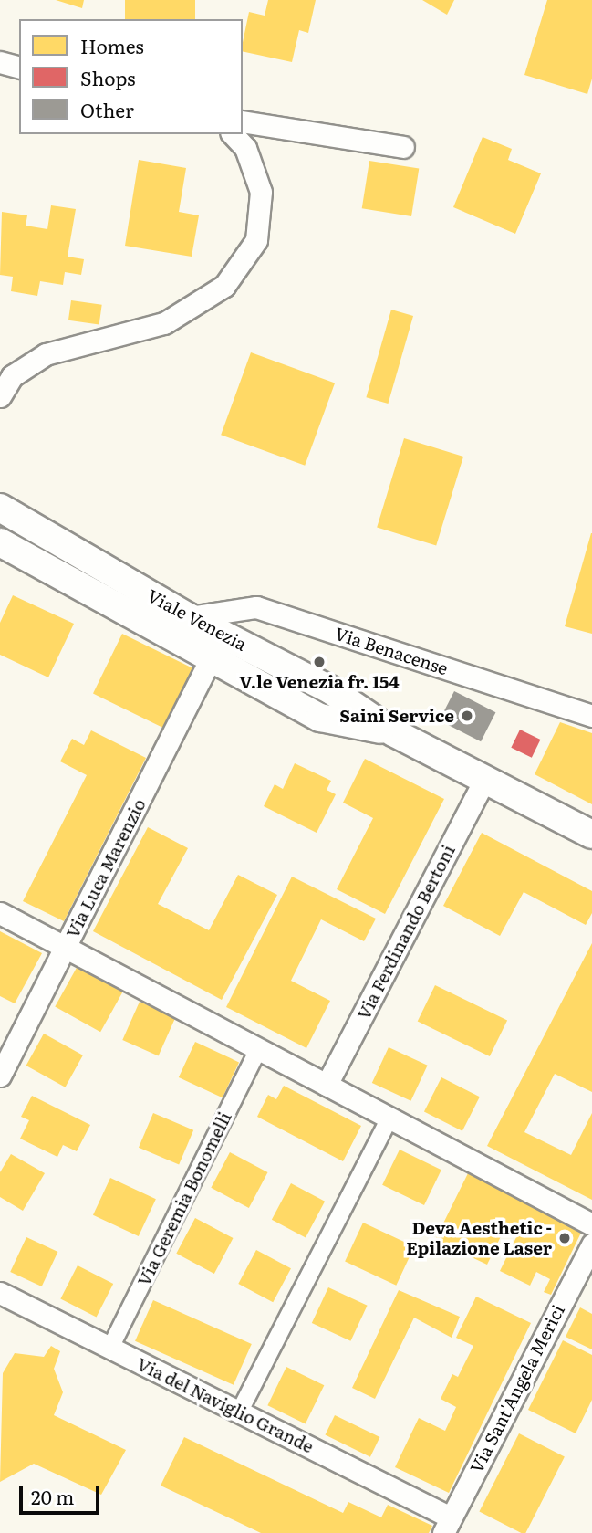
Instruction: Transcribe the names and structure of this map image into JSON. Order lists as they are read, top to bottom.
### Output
{
  "streets": {
    "street": [
      "Viale Venezia",
      "Via Benacense",
      "Via Luca Marenzio",
      "Via Ferdinando Bertoni",
      "Via Geremia Bonomelli",
      "Via Sant'Angela Merici",
      "Via del Naviglio Grande"
    ]
  },
  "crossings": [
    ["Viale Venezia", "Via Benacense"],
    ["Viale Venezia", "Via Luca Marenzio"],
    ["Viale Venezia", "Via Ferdinando Bertoni"],
    ["Via Geremia Bonomelli", "Via del Naviglio Grande"],
    ["Via Sant'Angela Merici", "Via del Naviglio Grande"]
  ],
  "places": ["V.le Venezia fr. 154", "Saini Service", "Deva Aesthetic - Epilazione Laser"],
  "legend": ["Homes", "Shops", "Other"],
  "scale_bar": "20 m"
}
